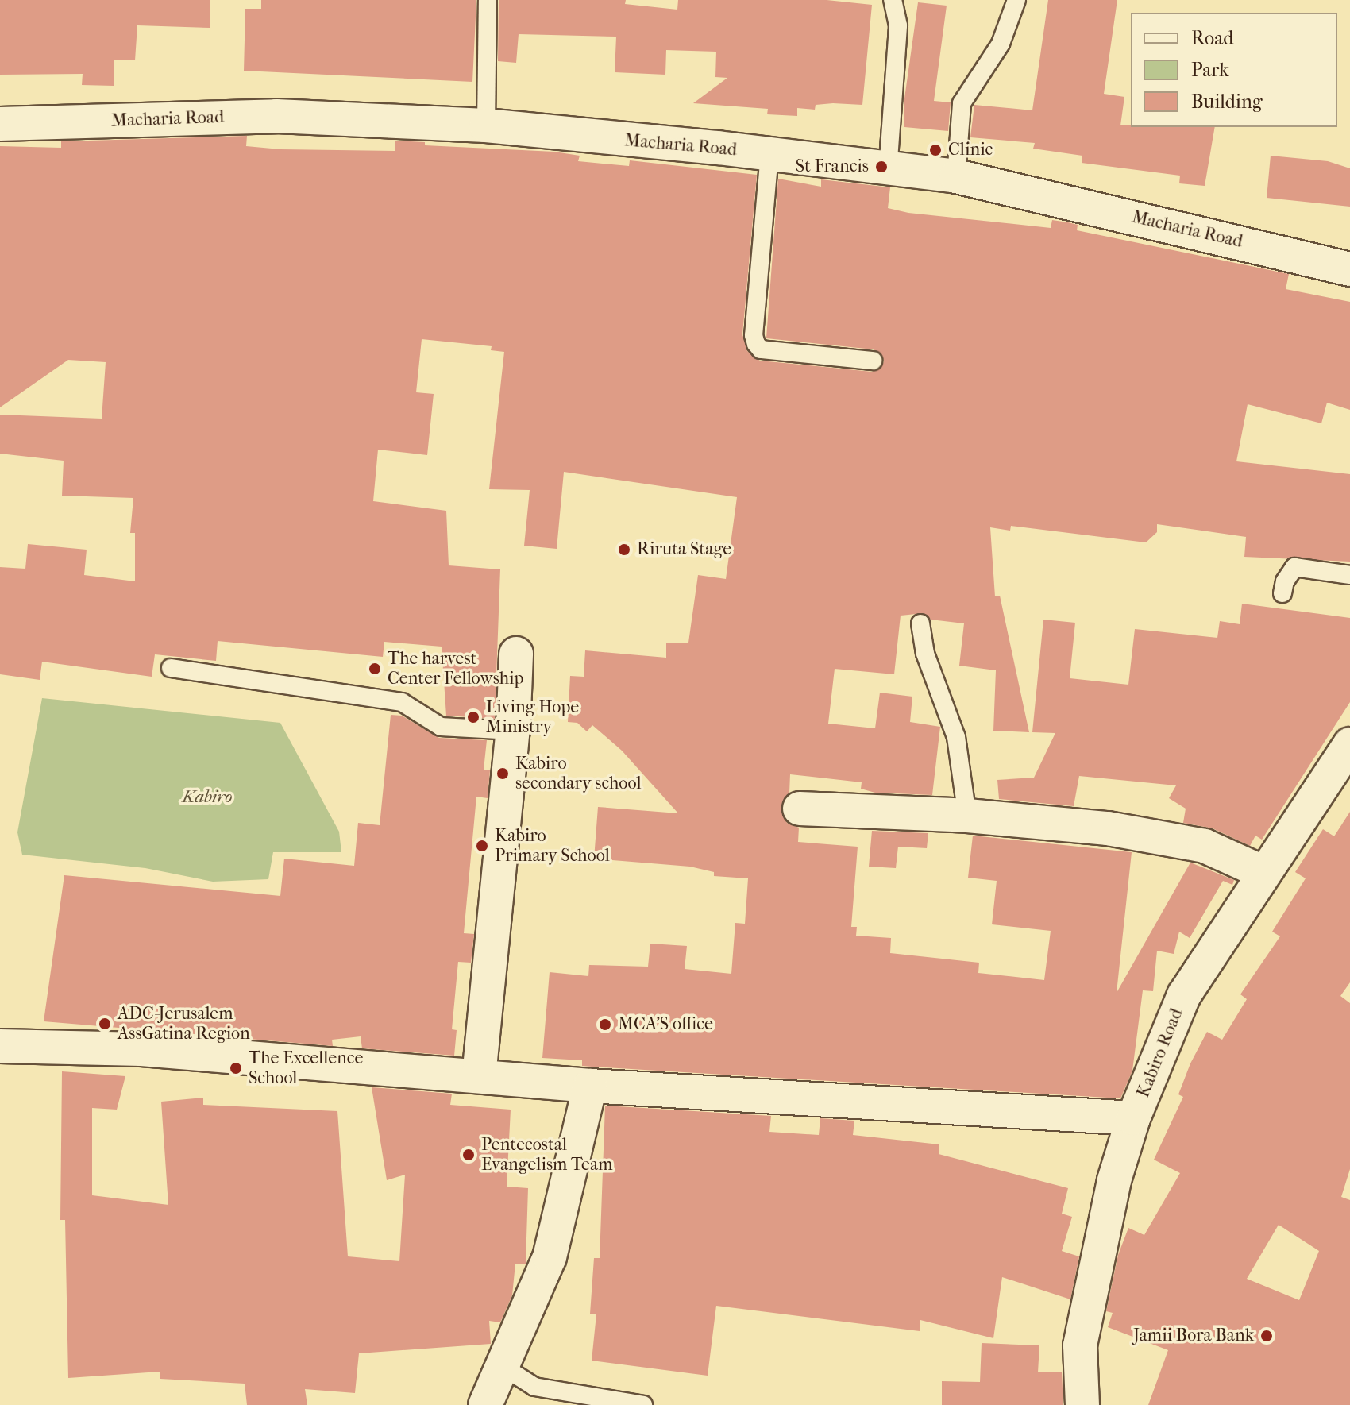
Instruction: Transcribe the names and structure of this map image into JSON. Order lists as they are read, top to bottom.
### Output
{
  "streets": {
    "street": ["Macharia Road", "Kabiro Road"]
  },
  "parks": ["Kabiro"],
  "places": [
    "Clinic",
    "St Francis",
    "Riruta Stage",
    "The harvest Center Fellowship",
    "Living Hope Ministry",
    "Kabiro secondary school",
    "Kabiro Primary School",
    "ADC-Jerusalem AssGatina Region",
    "MCA'S office",
    "The Excellence School",
    "Pentecostal Evangelism Team",
    "Jamii Bora Bank"
  ],
  "legend": ["Road", "Park", "Building"]
}
